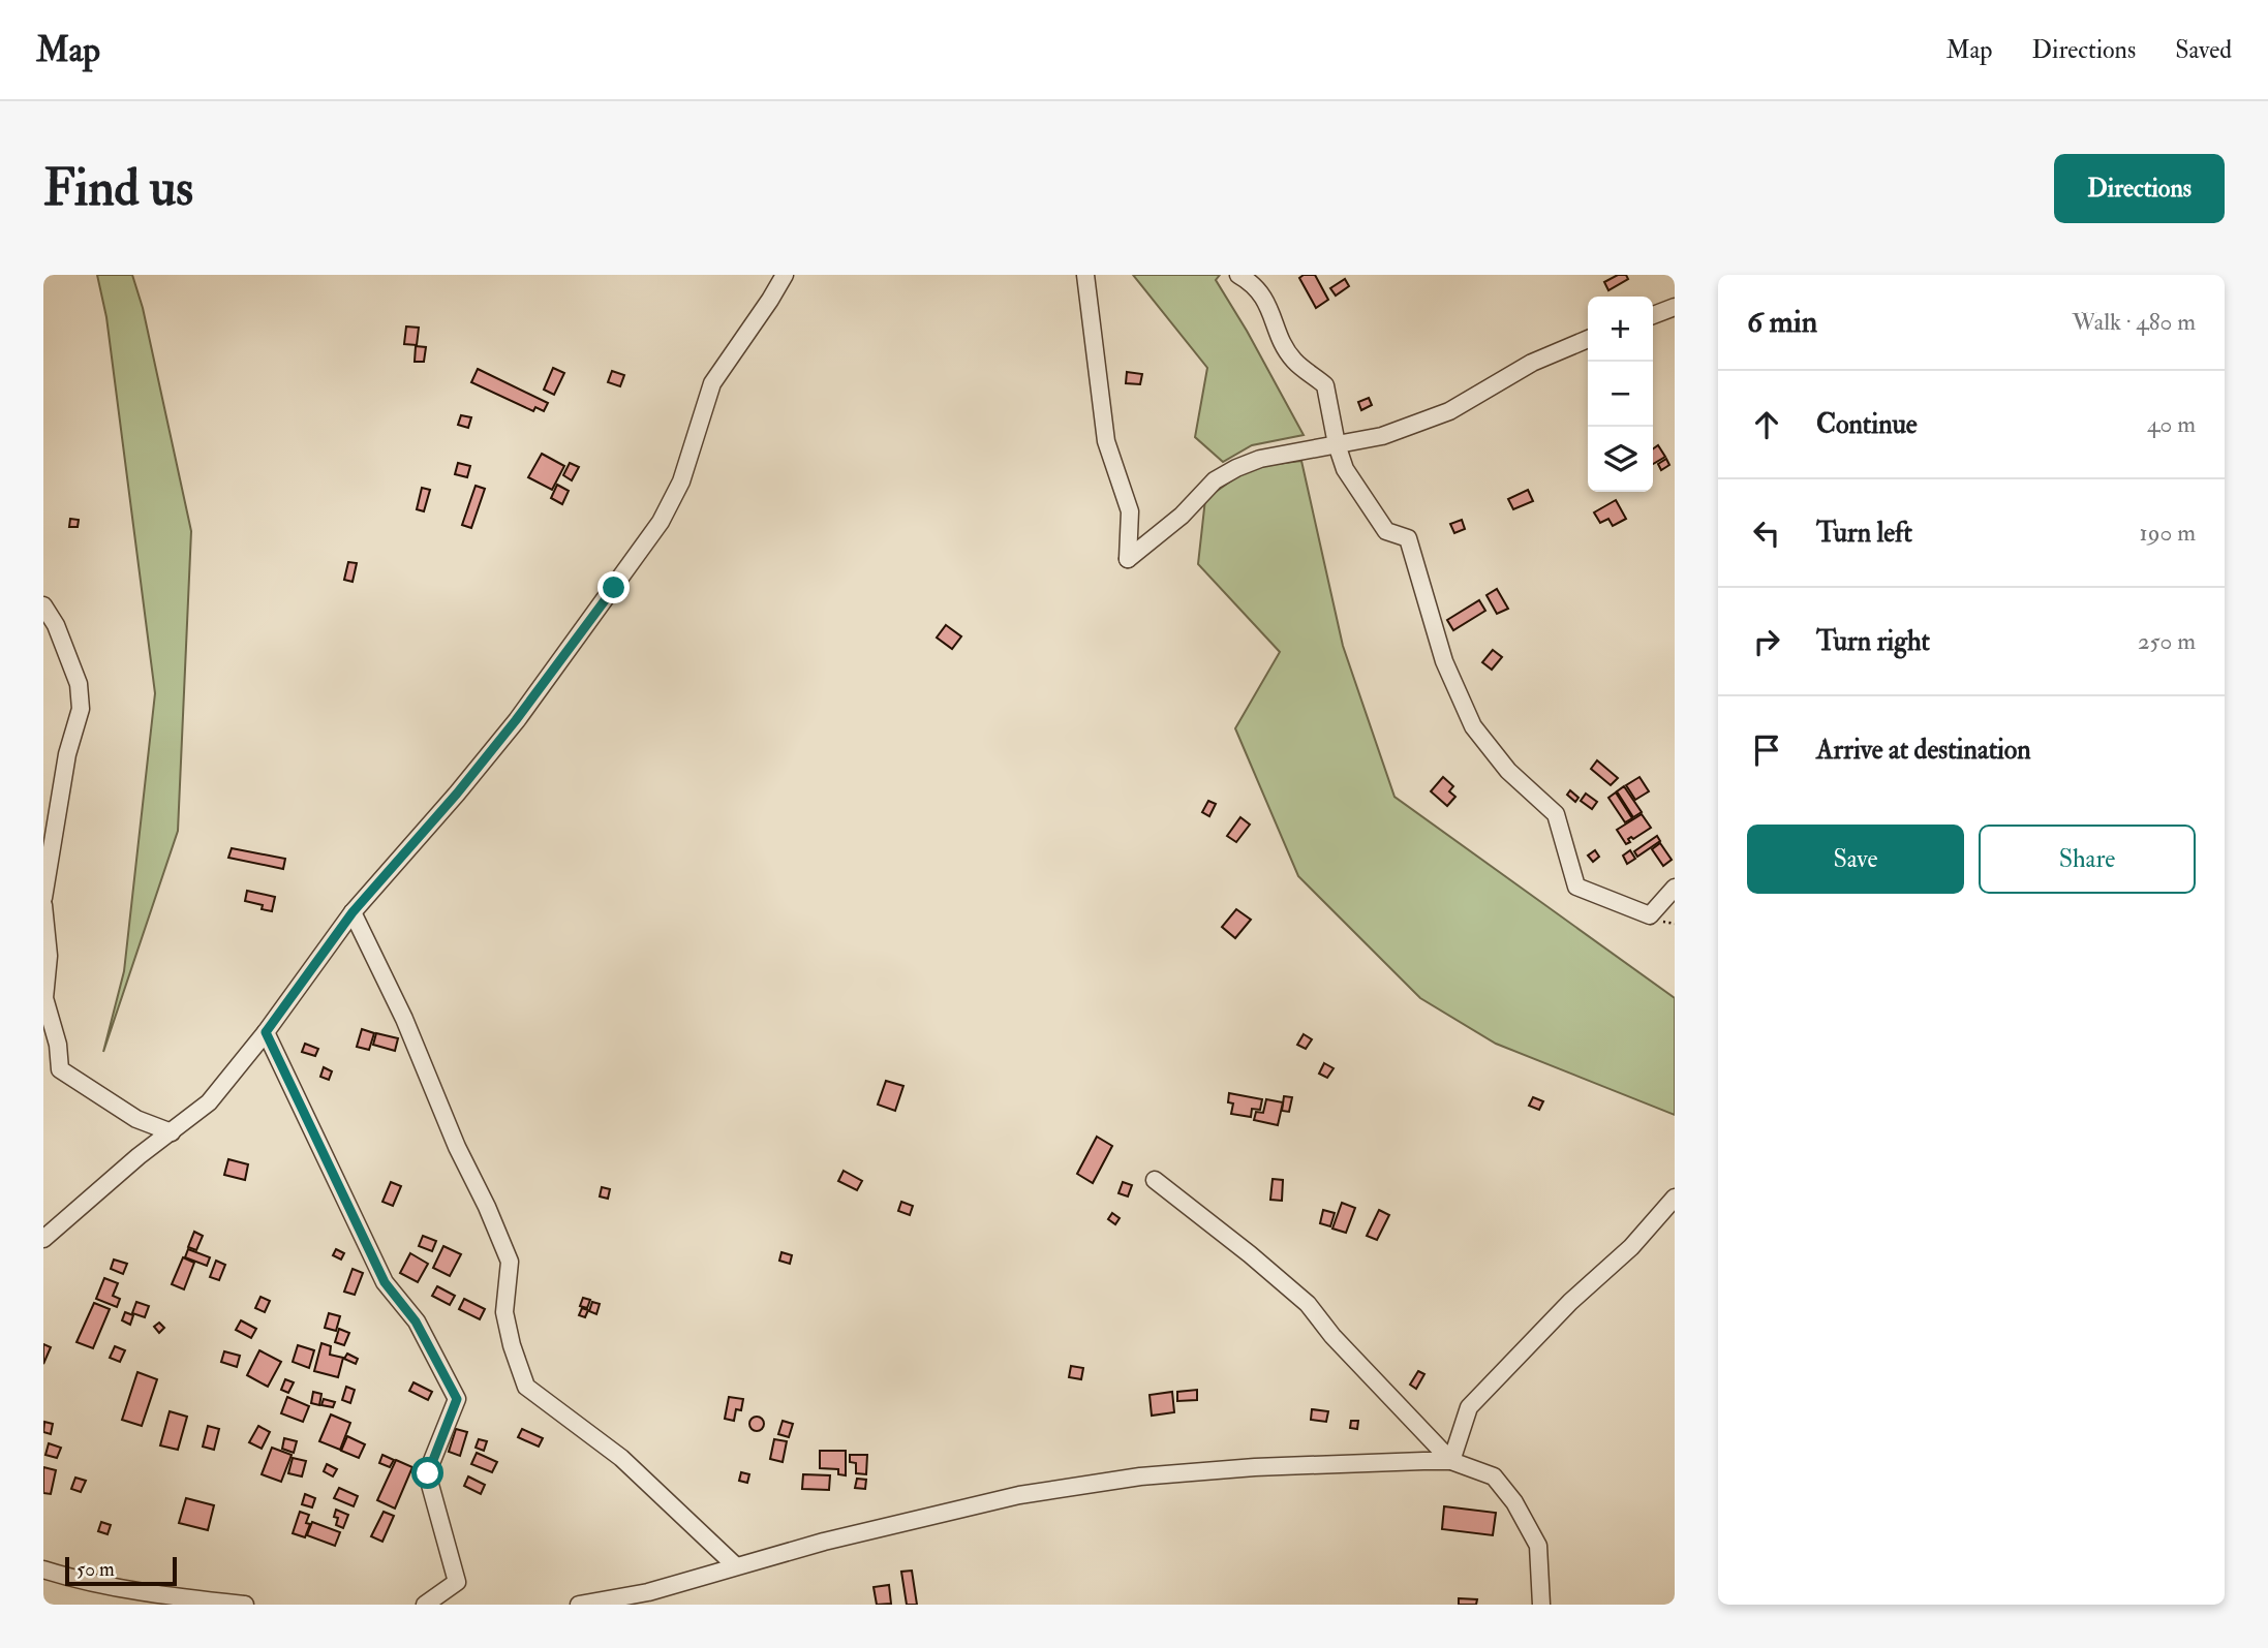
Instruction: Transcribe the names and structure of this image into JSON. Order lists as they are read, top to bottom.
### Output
{
  "scale_bar": "50 m",
  "page": {
    "header": "Map",
    "nav": ["Map", "Directions", "Saved"],
    "buttons": [
      "Directions",
      ["Save", "Share"]
    ],
    "title": "Find us",
    "heading": ["6 min", "Walk · 480 m"],
    "map_buttons": ["+", "−"],
    "list": [
      ["Continue", "40 m"],
      ["Turn left", "190 m"],
      ["Turn right", "250 m"],
      "Arrive at destination"
    ],
    "scale": "50 m"
  }
}
